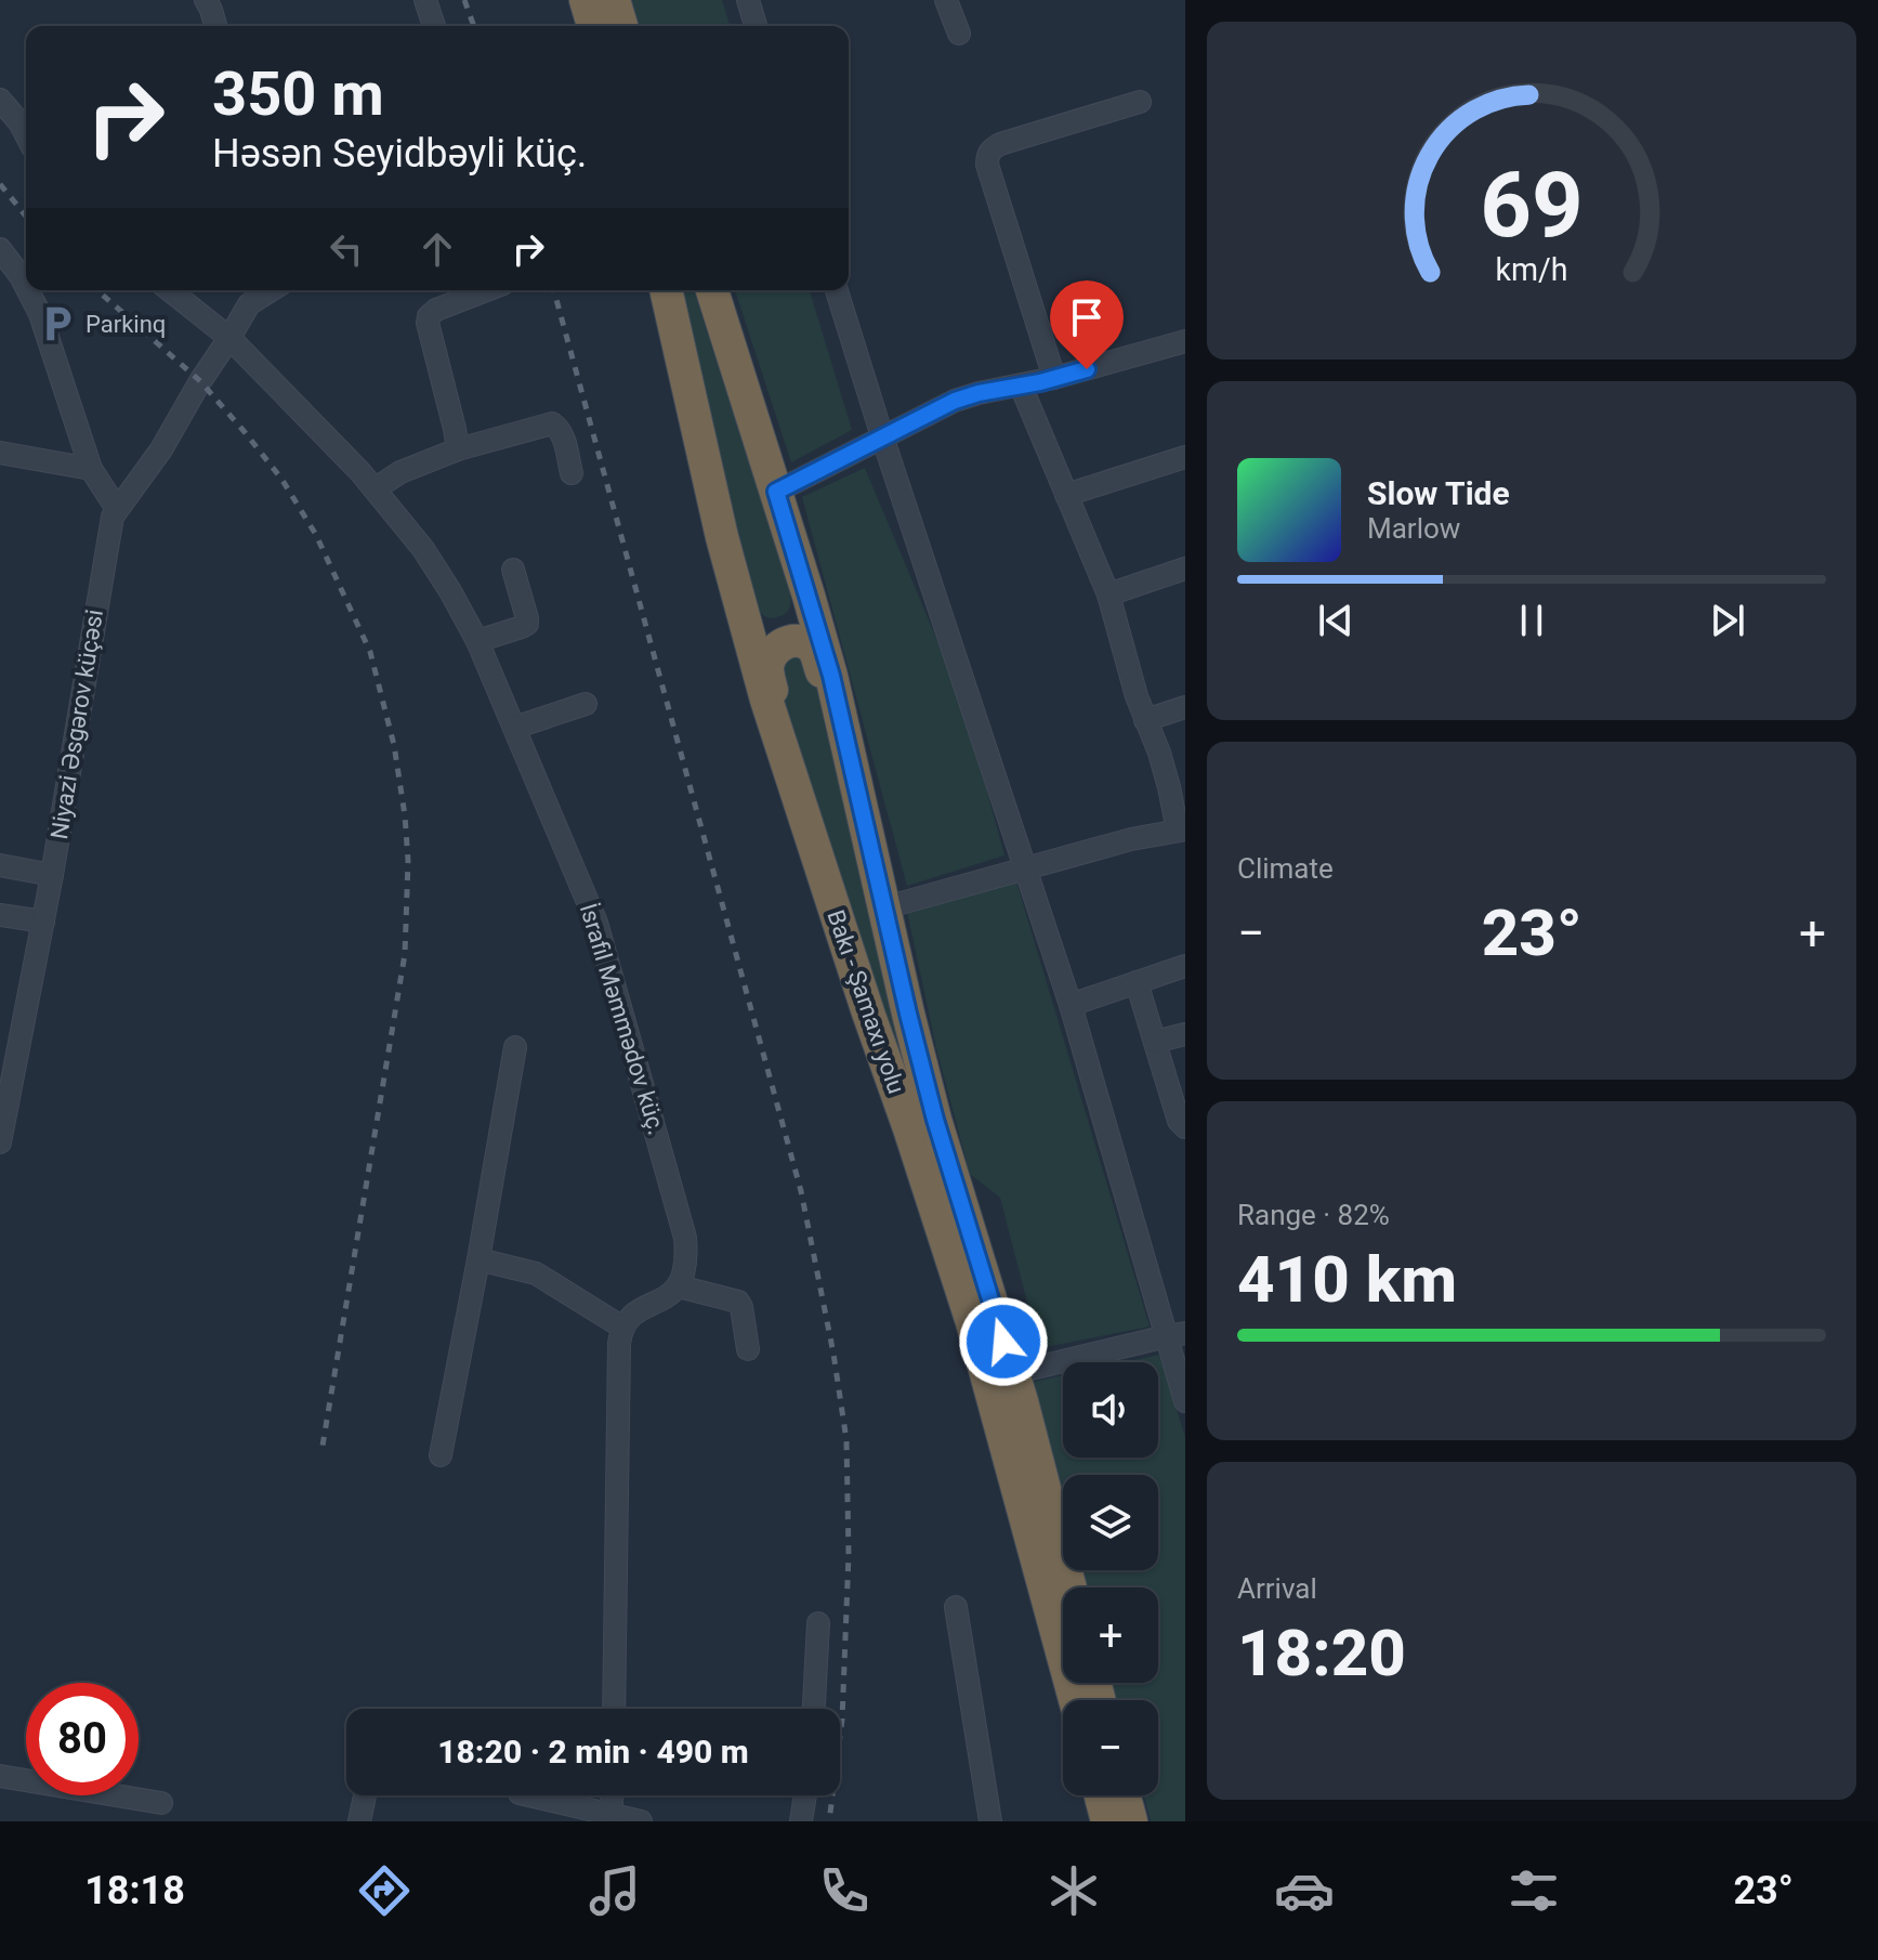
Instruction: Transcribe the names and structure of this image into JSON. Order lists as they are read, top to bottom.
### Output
{
  "streets": {
    "highway": ["Bakı - Şamaxı yolu"],
    "street": ["Niyazi Əsgərov küçəsi", "İsrafil Məmmədov küç."]
  },
  "crossings": [
    ["Niyazi Əsgərov küçəsi", "İsrafil Məmmədov küç."]
  ],
  "places": {
    "parking": ["Parkinq"]
  },
  "page": {
    "turn": ["350 m", "Həsən Seyidbəyli küç."],
    "song": ["Slow Tide", "Marlow"],
    "tile": [
      "Climate",
      ["Range · 82%", "410 km"],
      ["Arrival", "18:20"]
    ],
    "heat": ["−", "23°", "+"],
    "map_buttons": ["+", "−"],
    "limit": "80",
    "trip": "18:20 · 2 min · 490 m",
    "tabs": ["18:18", "23°"],
    "gauge": ["69", "km/h"]
  }
}
